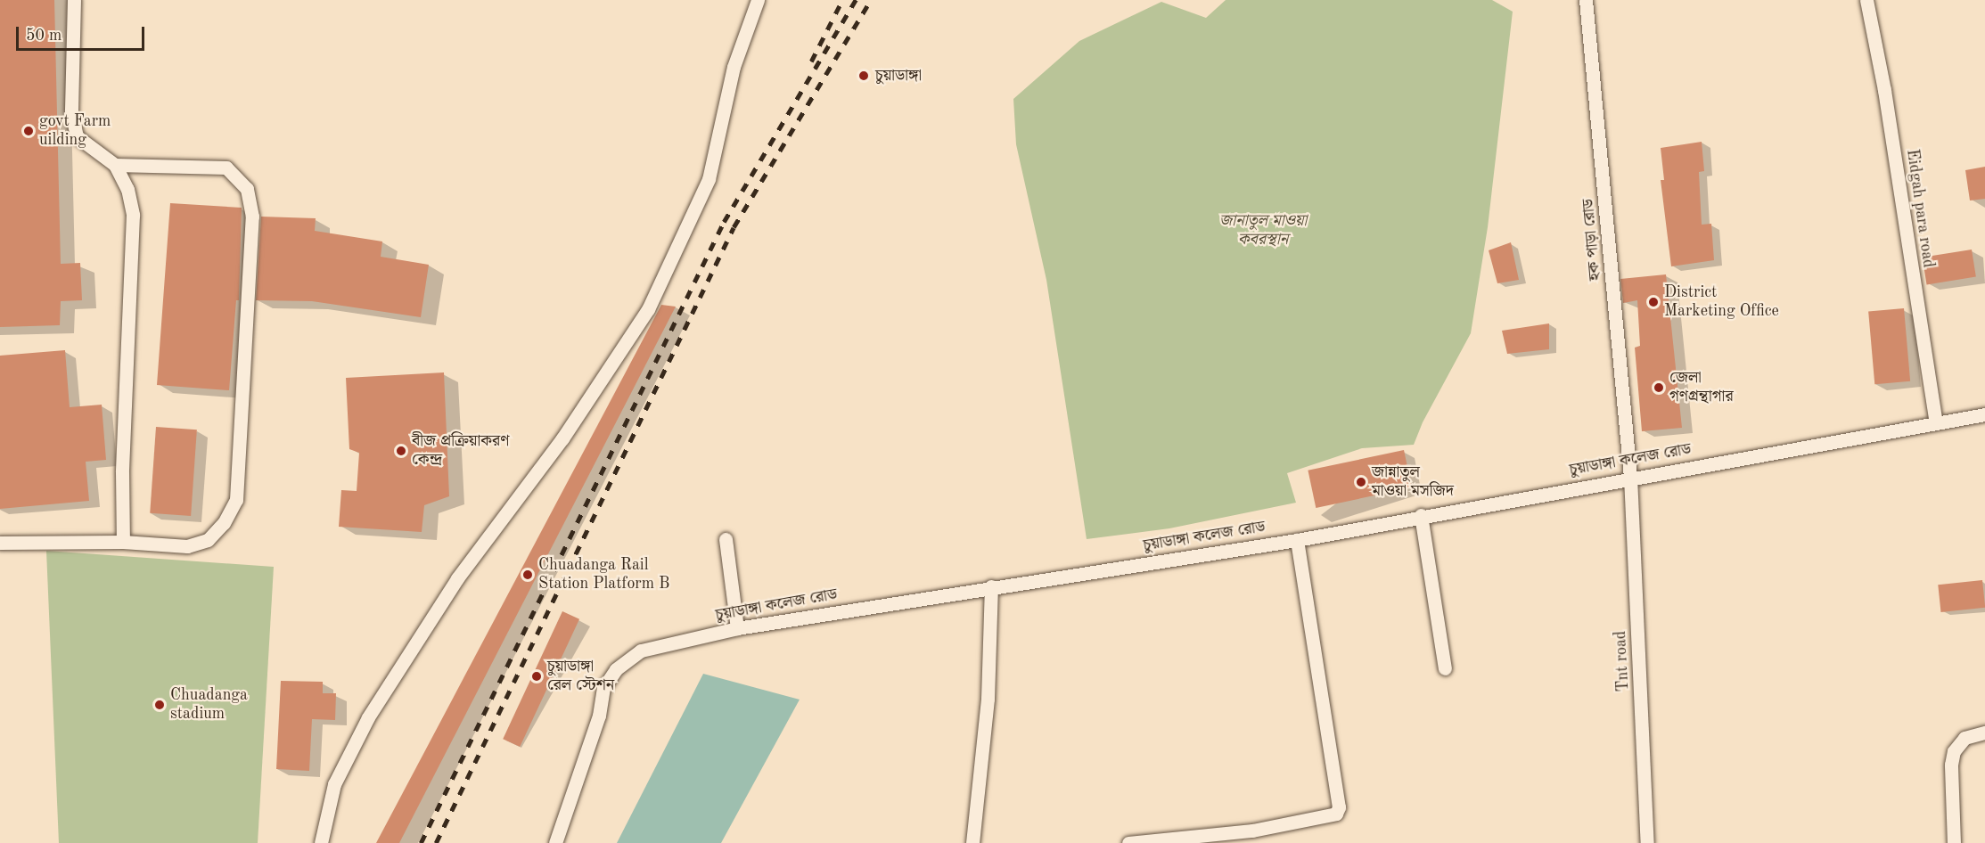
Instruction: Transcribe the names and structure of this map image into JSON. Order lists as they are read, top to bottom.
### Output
{
  "streets": {
    "street": [
      "Eidgah para road",
      "হক পাড়া রোড",
      "চুয়াডাঙ্গা কলেজ রোড",
      "Tnt road"
    ]
  },
  "crossings": [
    ["Eidgah para road", "চুয়াডাঙ্গা কলেজ রোড"],
    ["হক পাড়া রোড", "চুয়াডাঙ্গা কলেজ রোড"],
    ["হক পাড়া রোড", "Tnt road"],
    ["চুয়াডাঙ্গা কলেজ রোড", "Tnt road"]
  ],
  "parks": ["জানাতুল মাওয়া কবরস্থান"],
  "places": [
    "চুয়াডাঙ্গা",
    "govt Farm uilding",
    "District Marketing Office",
    "জেলা গণগ্রন্থাগার",
    "বীজ প্রক্রিয়াকরণ কেন্দ্র",
    "জান্নাতুল মাওয়া মসজিদ",
    "Chuadanga Rail Station Platform B",
    "চুয়াডাঙ্গা রেল স্টেশন",
    "Chuadanga stadium"
  ],
  "scale_bar": "50 m"
}
